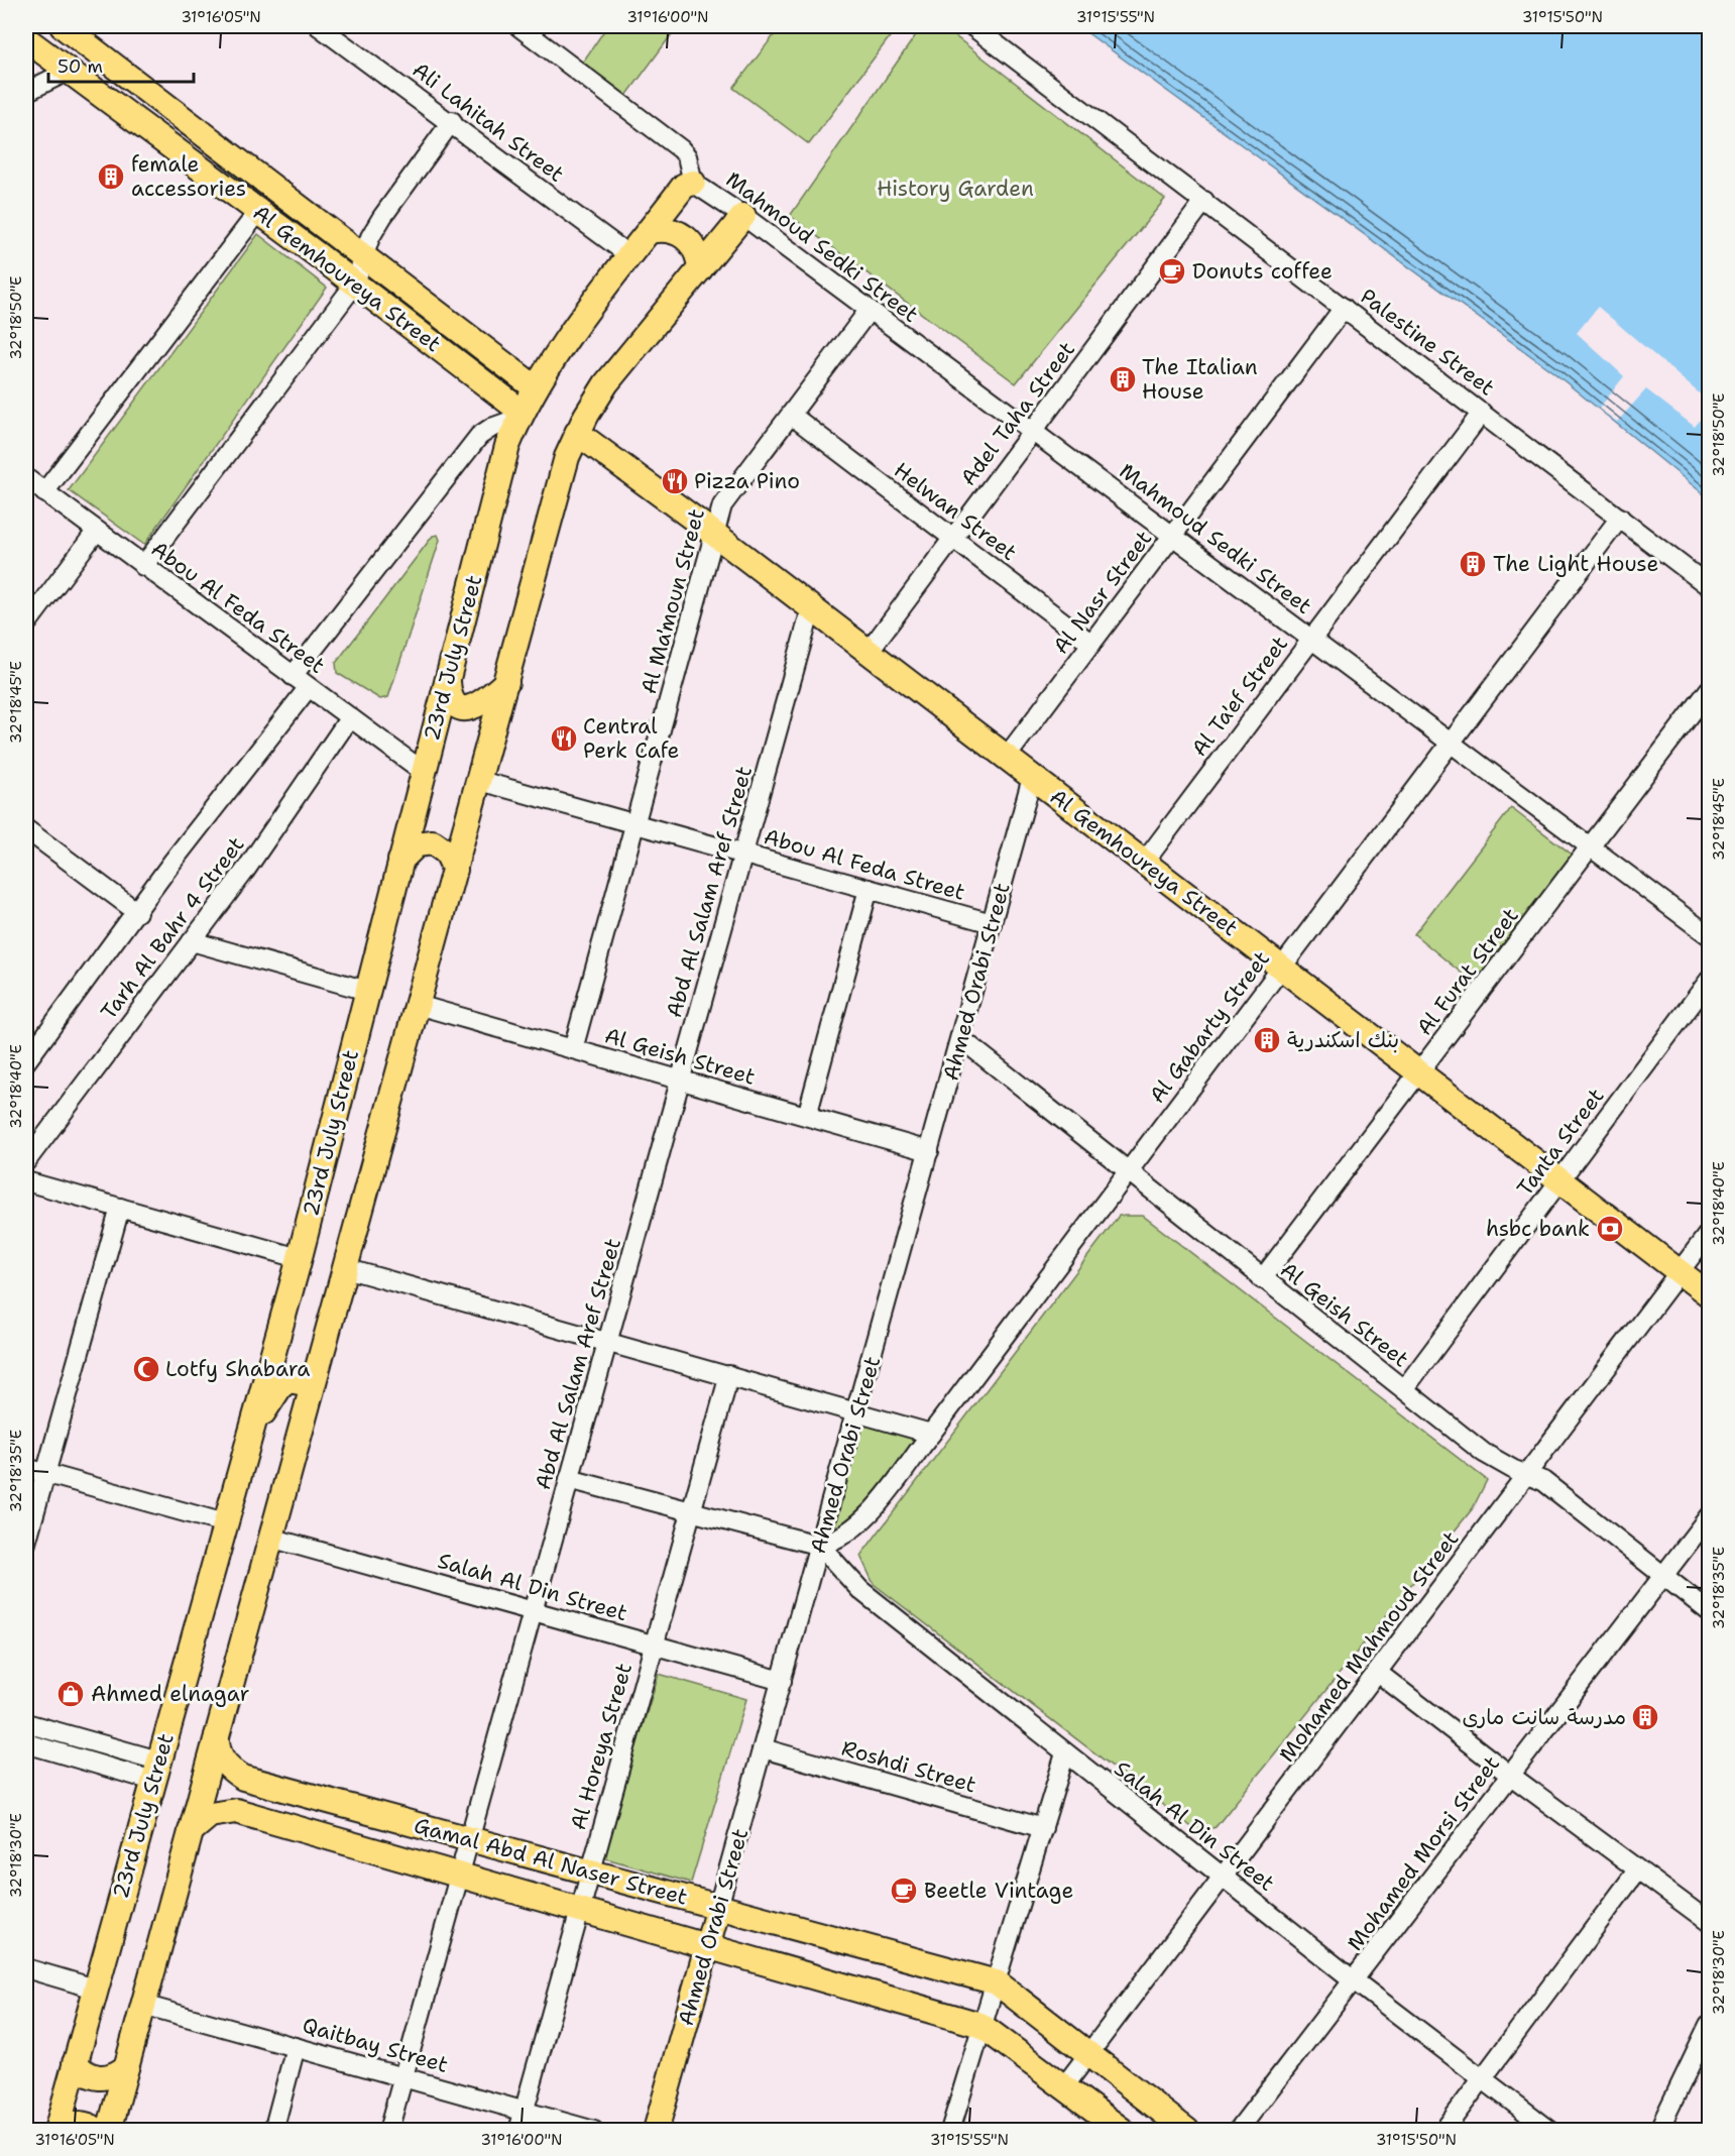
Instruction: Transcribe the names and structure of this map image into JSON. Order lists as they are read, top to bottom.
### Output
{
  "streets": {
    "main road": [
      "Al Gemhoureya Street",
      "23rd July Street",
      "Ahmed Orabi Street",
      "Gamal Abd Al Naser Street"
    ],
    "street": [
      "Ali Lahitah Street",
      "Mahmoud Sedki Street",
      "Palestine Street",
      "Adel Taha Street",
      "Helwan Street",
      "Al Nasr Street",
      "Al Ma'moun Street",
      "Abou Al Feda Street",
      "Al Ta'ef Street",
      "Abd Al Salam Aref Street",
      "Tarh Al Bahr 4 Street",
      "Al Furat Street",
      "Al Gabarty Street",
      "Al Geish Street",
      "Tanta Street",
      "Salah Al Din Street",
      "Mohamed Mahmoud Street",
      "Al Horeya Street",
      "Roshdi Street",
      "Mohamed Morsi Street",
      "Qaitbay Street"
    ]
  },
  "crossings": [
    ["Ali Lahitah Street", "23rd July Street"],
    ["Mahmoud Sedki Street", "Adel Taha Street"],
    ["Mahmoud Sedki Street", "Al Nasr Street"],
    ["Mahmoud Sedki Street", "Al Ma'moun Street"],
    ["Mahmoud Sedki Street", "23rd July Street"],
    ["Mahmoud Sedki Street", "Al Ta'ef Street"],
    ["Mahmoud Sedki Street", "Al Furat Street"],
    ["Mahmoud Sedki Street", "Al Gabarty Street"],
    ["Al Gemhoureya Street", "Adel Taha Street"],
    ["Al Gemhoureya Street", "Al Nasr Street"],
    ["Al Gemhoureya Street", "Al Ma'moun Street"],
    ["Al Gemhoureya Street", "23rd July Street"],
    ["Al Gemhoureya Street", "Al Ta'ef Street"],
    ["Al Gemhoureya Street", "Abd Al Salam Aref Street"],
    ["Al Gemhoureya Street", "Al Furat Street"],
    ["Al Gemhoureya Street", "Ahmed Orabi Street"],
    ["Al Gemhoureya Street", "Al Gabarty Street"],
    ["Al Gemhoureya Street", "Tanta Street"],
    ["Al Gemhoureya Street", "Mohamed Mahmoud Street"],
    ["Palestine Street", "Adel Taha Street"],
    ["Palestine Street", "Al Nasr Street"],
    ["Palestine Street", "Al Ta'ef Street"],
    ["Palestine Street", "Al Gabarty Street"],
    ["Adel Taha Street", "Helwan Street"],
    ["Helwan Street", "Al Nasr Street"],
    ["Helwan Street", "Al Ma'moun Street"],
    ["Al Ma'moun Street", "Abou Al Feda Street"],
    ["Al Ma'moun Street", "Al Geish Street"],
    ["Abou Al Feda Street", "23rd July Street"],
    ["Abou Al Feda Street", "Abd Al Salam Aref Street"],
    ["Abou Al Feda Street", "Tarh Al Bahr 4 Street"],
    ["Abou Al Feda Street", "Ahmed Orabi Street"],
    ["Abd Al Salam Aref Street", "Al Geish Street"],
    ["Abd Al Salam Aref Street", "Salah Al Din Street"],
    ["Abd Al Salam Aref Street", "Gamal Abd Al Naser Street"],
    ["Abd Al Salam Aref Street", "Qaitbay Street"],
    ["Al Furat Street", "Al Geish Street"],
    ["Ahmed Orabi Street", "Al Gabarty Street"],
    ["Ahmed Orabi Street", "Al Geish Street"],
    ["Ahmed Orabi Street", "Salah Al Din Street"],
    ["Ahmed Orabi Street", "Roshdi Street"],
    ["Ahmed Orabi Street", "Gamal Abd Al Naser Street"],
    ["Al Gabarty Street", "Al Geish Street"],
    ["Al Gabarty Street", "Salah Al Din Street"],
    ["Al Geish Street", "Tanta Street"],
    ["Al Geish Street", "Mohamed Mahmoud Street"],
    ["Al Geish Street", "Mohamed Morsi Street"],
    ["Salah Al Din Street", "Mohamed Mahmoud Street"],
    ["Salah Al Din Street", "Al Horeya Street"],
    ["Salah Al Din Street", "Mohamed Morsi Street"],
    ["Mohamed Mahmoud Street", "Gamal Abd Al Naser Street"],
    ["Al Horeya Street", "Gamal Abd Al Naser Street"],
    ["Al Horeya Street", "Qaitbay Street"]
  ],
  "parks": ["History Garden"],
  "places": {
    "building": [
      "female accessories",
      "The Italian House",
      "The Light House",
      "بنك اسكندرية",
      "مدرسة سانت مارى"
    ],
    "cafe": ["Donuts coffee", "Beetle Vintage"],
    "restaurant": ["Pizza Pino", "Central Perk Cafe"],
    "bank": ["hsbc bank"],
    "mosque": ["Lotfy Shabara"],
    "shop": ["Ahmed elnagar"]
  },
  "scale_bar": "50 m",
  "coordinates": [
    "31°16'05\"N",
    "31°16'00\"N",
    "31°15'55\"N",
    "31°15'50\"N",
    "32°18'50\"E",
    "32°18'45\"E",
    "32°18'40\"E",
    "32°18'35\"E",
    "32°18'30\"E"
  ]
}
